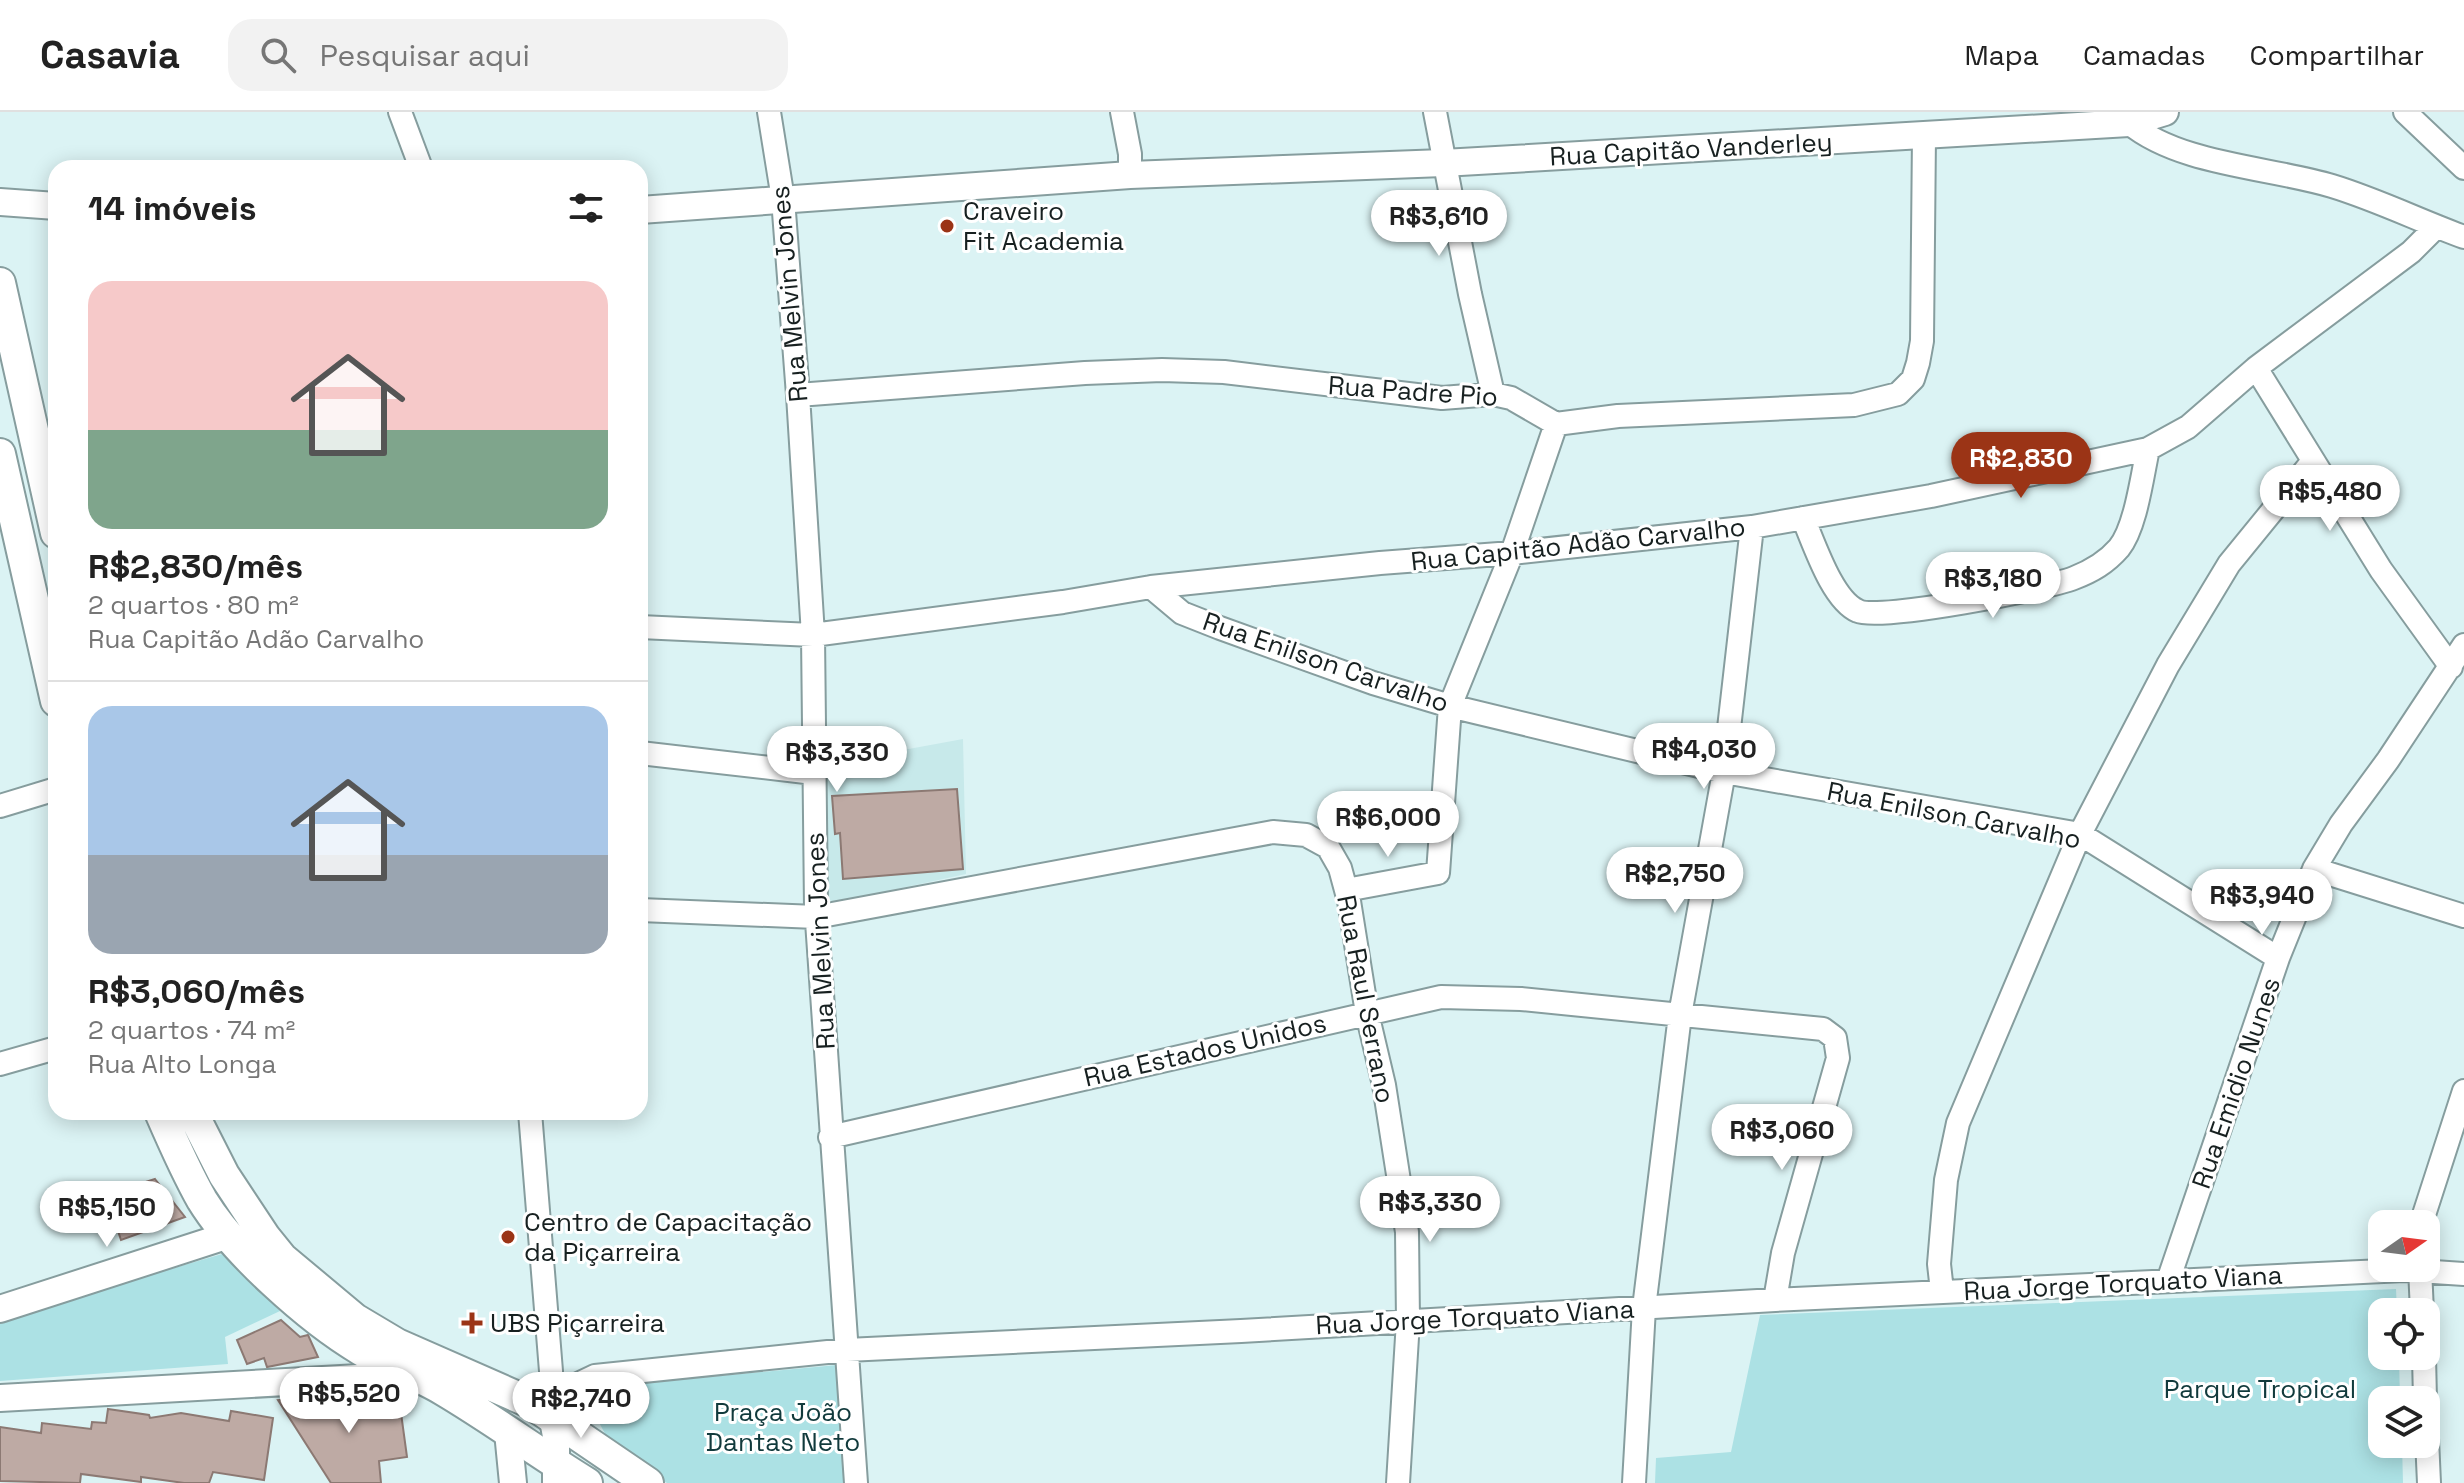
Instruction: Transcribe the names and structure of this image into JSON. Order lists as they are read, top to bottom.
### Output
{
  "streets": {
    "street": [
      "Rua Capitão Vanderley",
      "Rua Melvin Jones",
      "Rua Padre Pio",
      "Rua Capitão Adão Carvalho",
      "Rua Enilson Carvalho",
      "Rua Raul Serrano",
      "Rua Estados Unidos",
      "Rua Emidio Nunes",
      "Rua Jorge Torquato Viana"
    ]
  },
  "crossings": [
    ["Rua Capitão Vanderley", "Rua Melvin Jones"],
    ["Rua Melvin Jones", "Rua Padre Pio"],
    ["Rua Melvin Jones", "Rua Capitão Adão Carvalho"],
    ["Rua Melvin Jones", "Rua Raul Serrano"],
    ["Rua Melvin Jones", "Rua Estados Unidos"],
    ["Rua Melvin Jones", "Rua Jorge Torquato Viana"],
    ["Rua Capitão Adão Carvalho", "Rua Enilson Carvalho"],
    ["Rua Enilson Carvalho", "Rua Emidio Nunes"],
    ["Rua Raul Serrano", "Rua Estados Unidos"],
    ["Rua Raul Serrano", "Rua Jorge Torquato Viana"],
    ["Rua Estados Unidos", "Rua Jorge Torquato Viana"],
    ["Rua Emidio Nunes", "Rua Jorge Torquato Viana"]
  ],
  "parks": ["Parque Tropical", "Praça João Dantas Neto"],
  "places": {
    "other": ["Craveiro Fit Academia", "Centro de Capacitação da Piçarreira"],
    "health": ["UBS Piçarreira"]
  },
  "north": "right",
  "page": {
    "header": "Casavia",
    "search": "Pesquisar aqui",
    "nav": ["Mapa", "Camadas", "Compartilhar"],
    "heading": "14 imóveis",
    "price": [
      "R$3,610",
      "R$2,830",
      "R$5,480",
      "R$3,180",
      "R$4,030",
      "R$3,330",
      "R$6,000",
      "R$2,750",
      "R$3,940",
      "R$3,060",
      "R$3,330",
      "R$5,150",
      "R$5,520",
      "R$2,740"
    ],
    "list": [
      {
        "name": "R$2,830/mês",
        "note": "2 quartos · 80 m² · Rua Capitão Adão Carvalho"
      },
      {
        "name": "R$3,060/mês",
        "note": "2 quartos · 74 m² · Rua Alto Longa"
      }
    ]
  }
}
